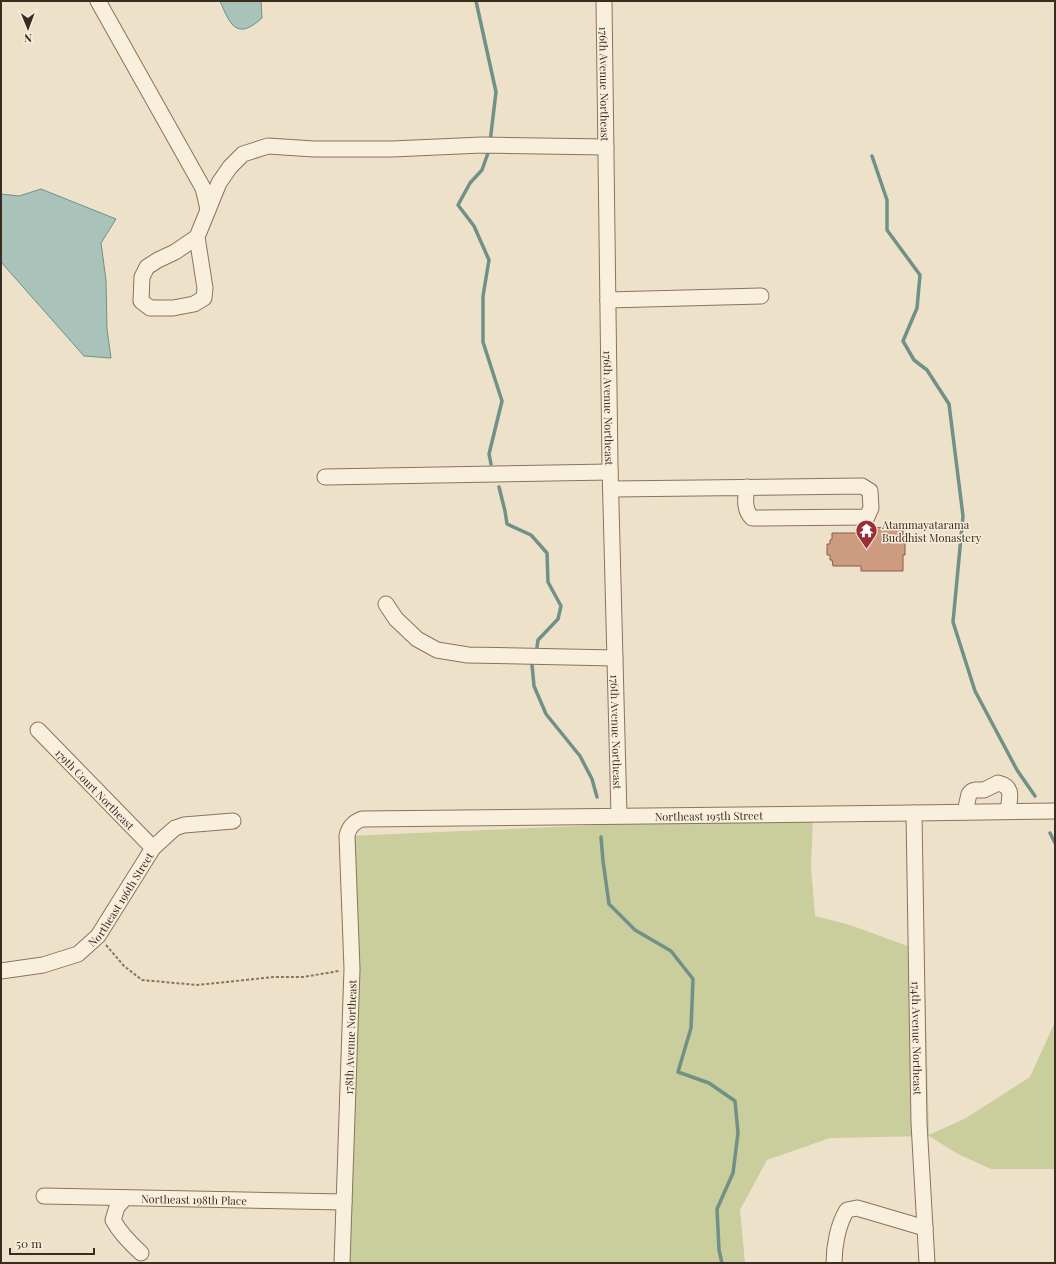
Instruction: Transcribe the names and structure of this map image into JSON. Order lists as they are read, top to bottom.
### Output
{
  "streets": {
    "street": [
      "176th Avenue Northeast",
      "179th Court Northeast",
      "Northeast 195th Street",
      "Northeast 196th Street",
      "178th Avenue Northeast",
      "174th Avenue Northeast",
      "Northeast 198th Place"
    ]
  },
  "crossings": [
    ["176th Avenue Northeast", "Northeast 195th Street"],
    ["179th Court Northeast", "Northeast 196th Street"],
    ["Northeast 195th Street", "178th Avenue Northeast"],
    ["Northeast 195th Street", "174th Avenue Northeast"],
    ["178th Avenue Northeast", "Northeast 198th Place"]
  ],
  "places": {
    "temple": ["Atammayatarama Buddhist Monastery"]
  },
  "scale_bar": "50 m",
  "north": "bottom"
}
